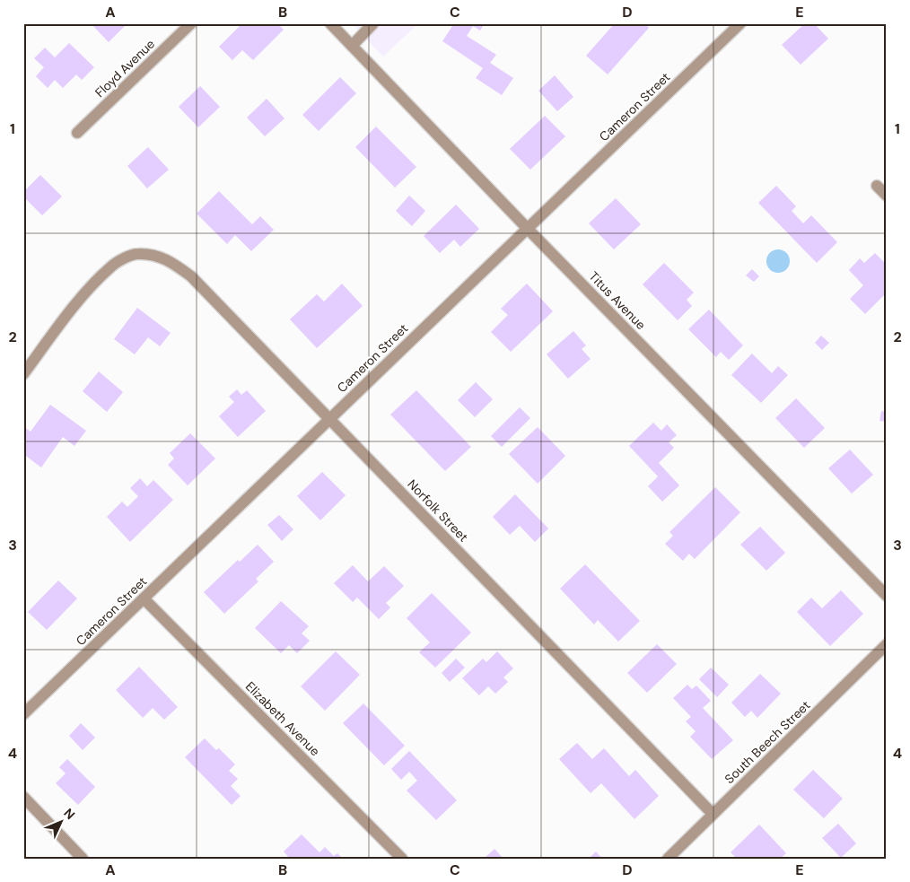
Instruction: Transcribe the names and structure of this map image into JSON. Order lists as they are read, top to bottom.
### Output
{
  "streets": {
    "street": [
      "Floyd Avenue",
      "Cameron Street",
      "Titus Avenue",
      "Norfolk Street",
      "Elizabeth Avenue",
      "South Beech Street"
    ]
  },
  "crossings": [
    ["Cameron Street", "Titus Avenue"],
    ["Cameron Street", "Norfolk Street"],
    ["Cameron Street", "Elizabeth Avenue"],
    ["Norfolk Street", "South Beech Street"]
  ],
  "north": "top right",
  "grid": {
    "columns": [
      "A",
      "B",
      "C",
      "D",
      "E"
    ],
    "rows": [
      "1",
      "2",
      "3",
      "4"
    ]
  }
}
